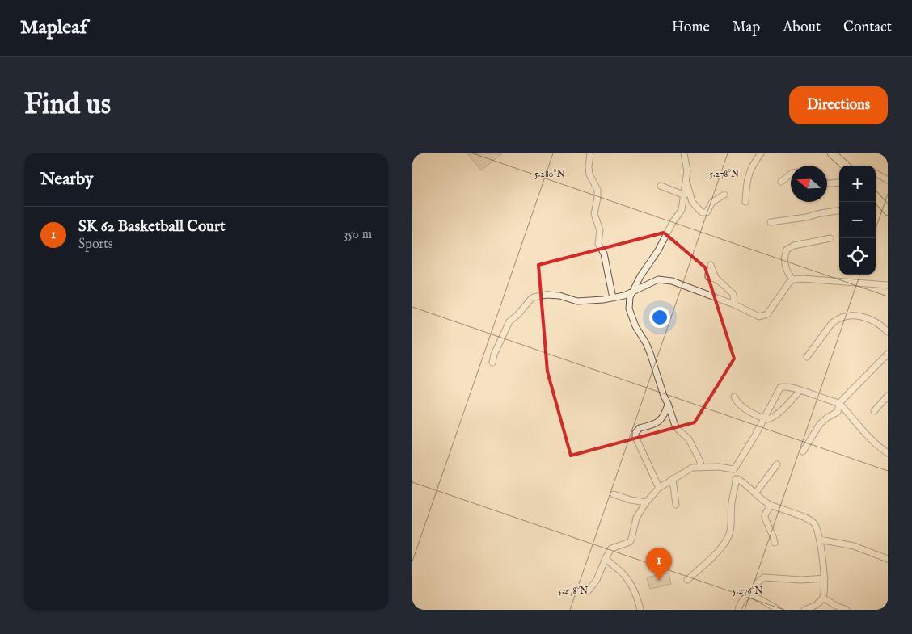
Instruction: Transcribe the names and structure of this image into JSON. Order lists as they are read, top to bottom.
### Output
{
  "north": "left",
  "page": {
    "header": "Mapleaf",
    "nav": [
      "Home",
      "Map",
      "About",
      "Contact"
    ],
    "buttons": "Directions",
    "title": "Find us",
    "heading": "Nearby",
    "map_buttons": ["+", "−"],
    "list": [
      {
        "mark": "1",
        "name": "SK 62 Basketball Court",
        "note": "Sports",
        "value": "350 m"
      }
    ],
    "pins": "1"
  },
  "coordinates": ["5.280°N", "5.278°N", "5.276°N"]
}
